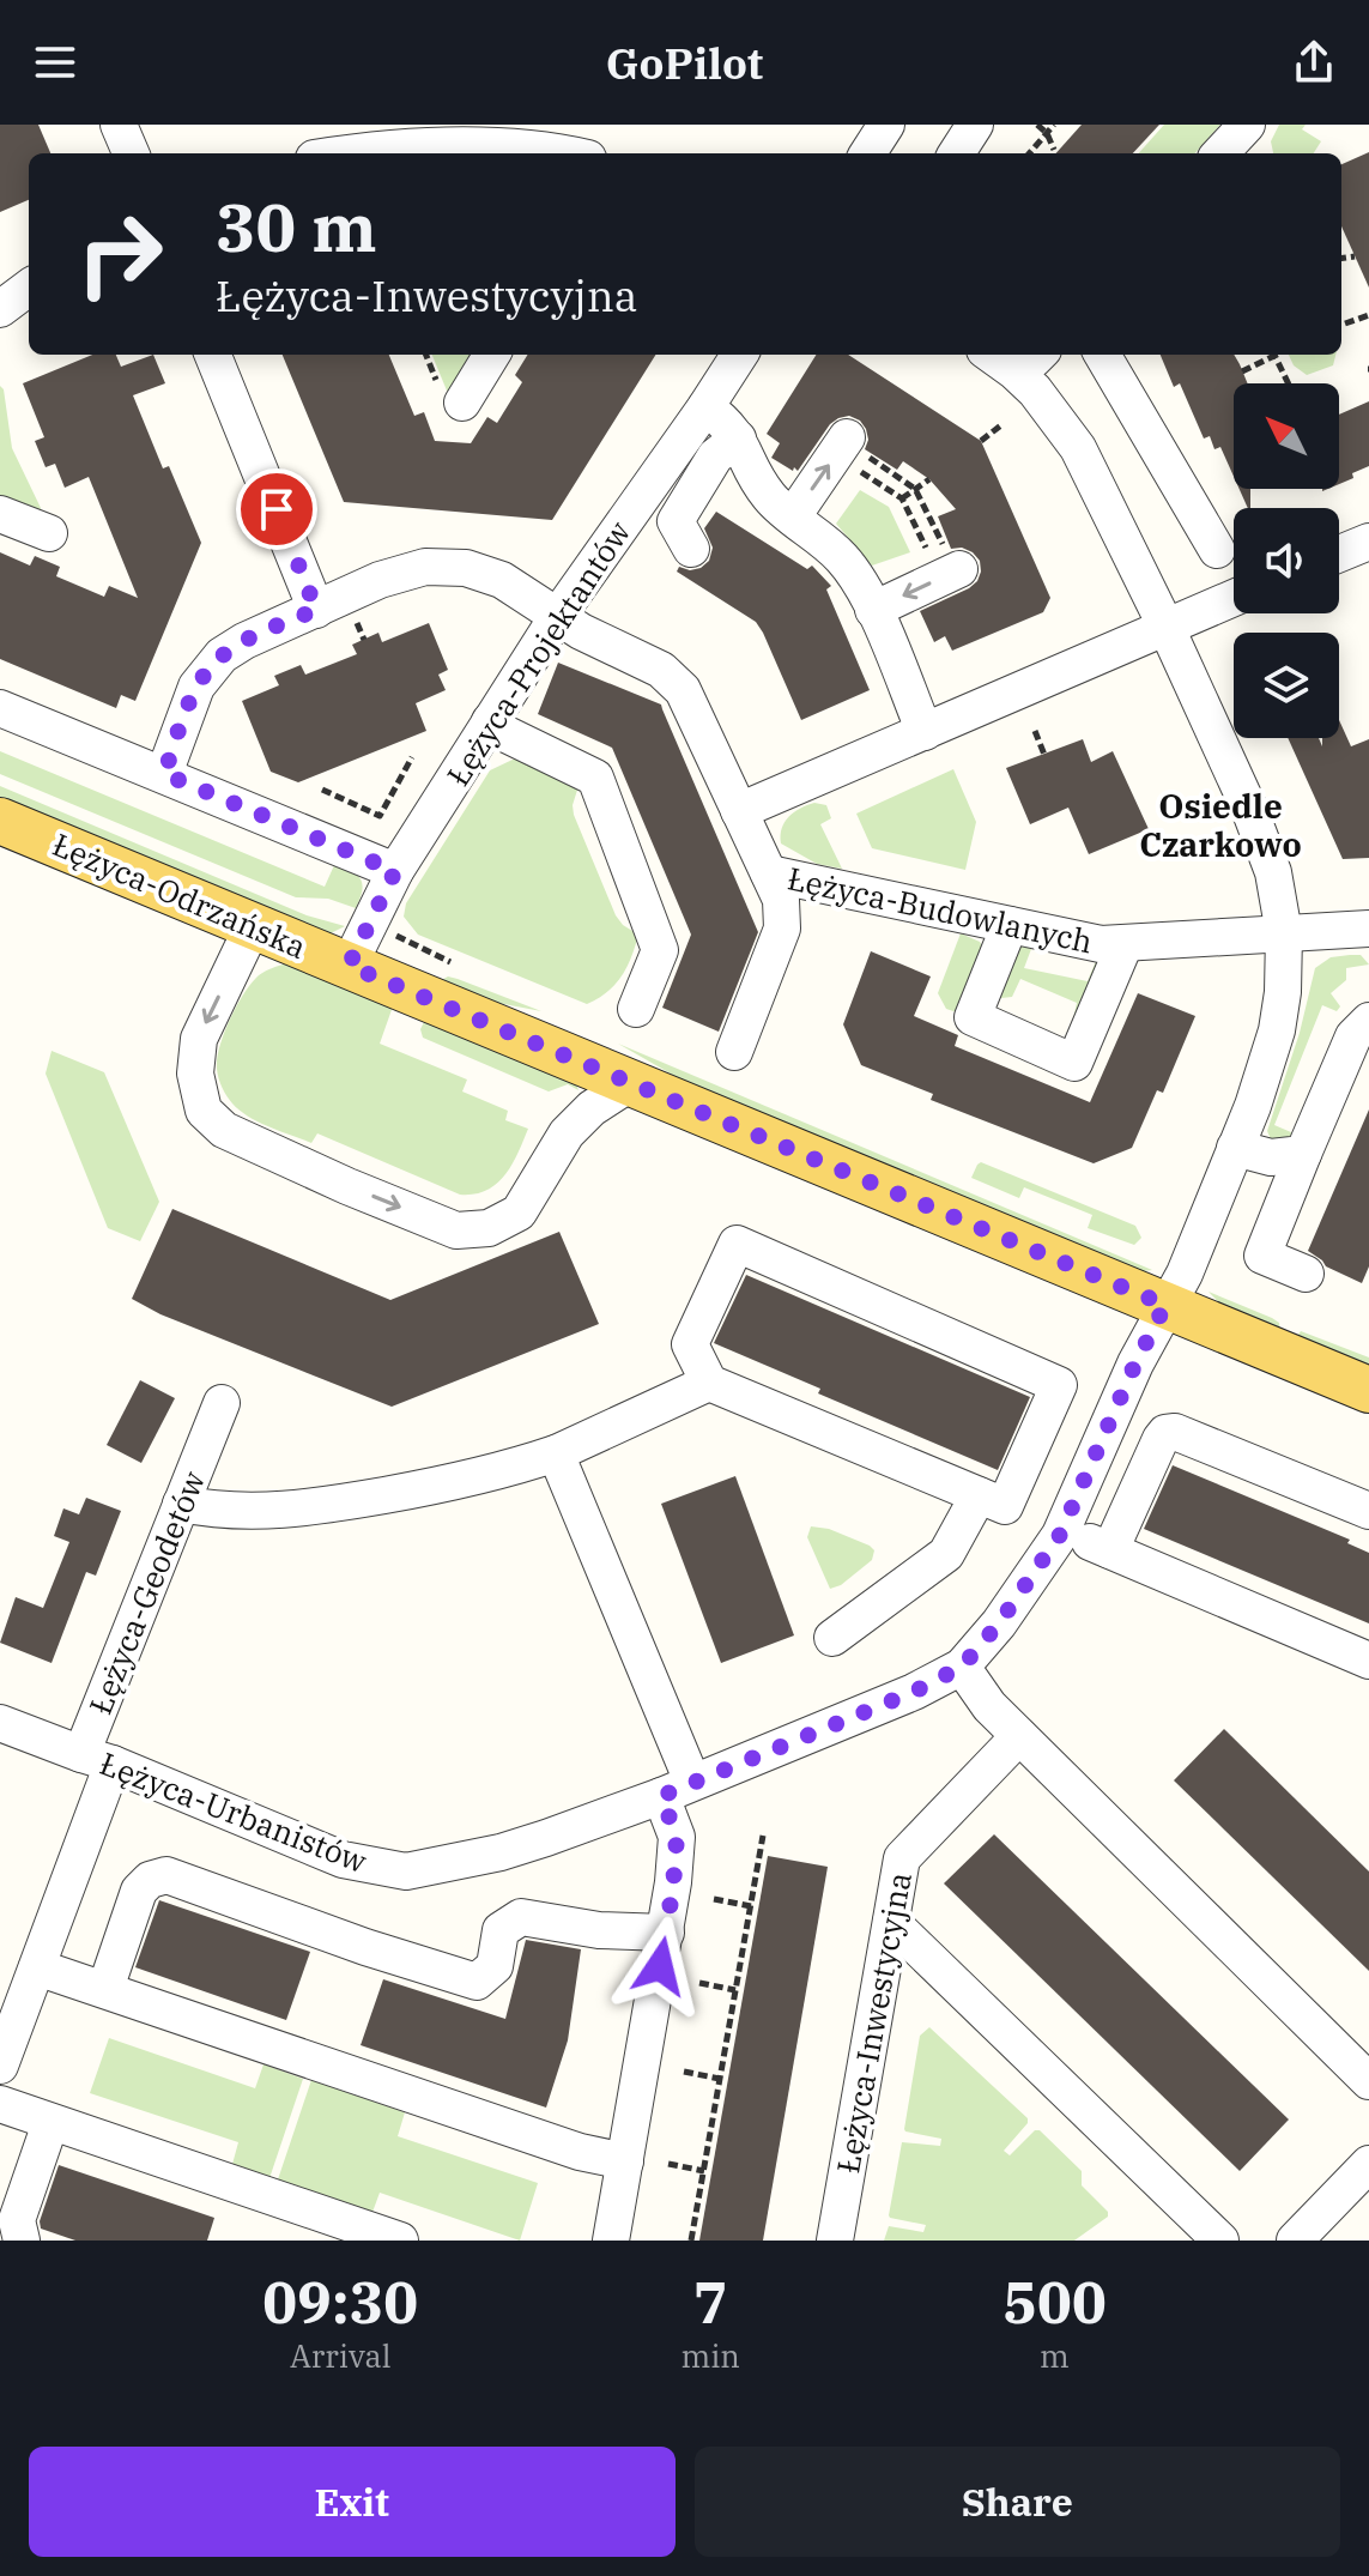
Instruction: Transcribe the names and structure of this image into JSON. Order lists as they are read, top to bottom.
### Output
{
  "streets": {
    "main road": ["Łężyca-Odrzańska"],
    "street": [
      "Łężyca-Projektantów",
      "Łężyca-Budowlanych",
      "Łężyca-Geodetów",
      "Łężyca-Urbanistów",
      "Łężyca-Inwestycyjna"
    ]
  },
  "crossings": [
    ["Łężyca-Projektantów", "Łężyca-Odrzańska"],
    ["Łężyca-Geodetów", "Łężyca-Urbanistów"]
  ],
  "districts": ["Osiedle Czarkowo"],
  "north": "top left",
  "page": {
    "header": "GoPilot",
    "turn": ["30 m", "Łężyca-Inwestycyjna"],
    "eta": [
      "09:30",
      "Arrival",
      "7",
      "min",
      "500",
      "m"
    ],
    "buttons": ["Exit", "Share"]
  }
}
